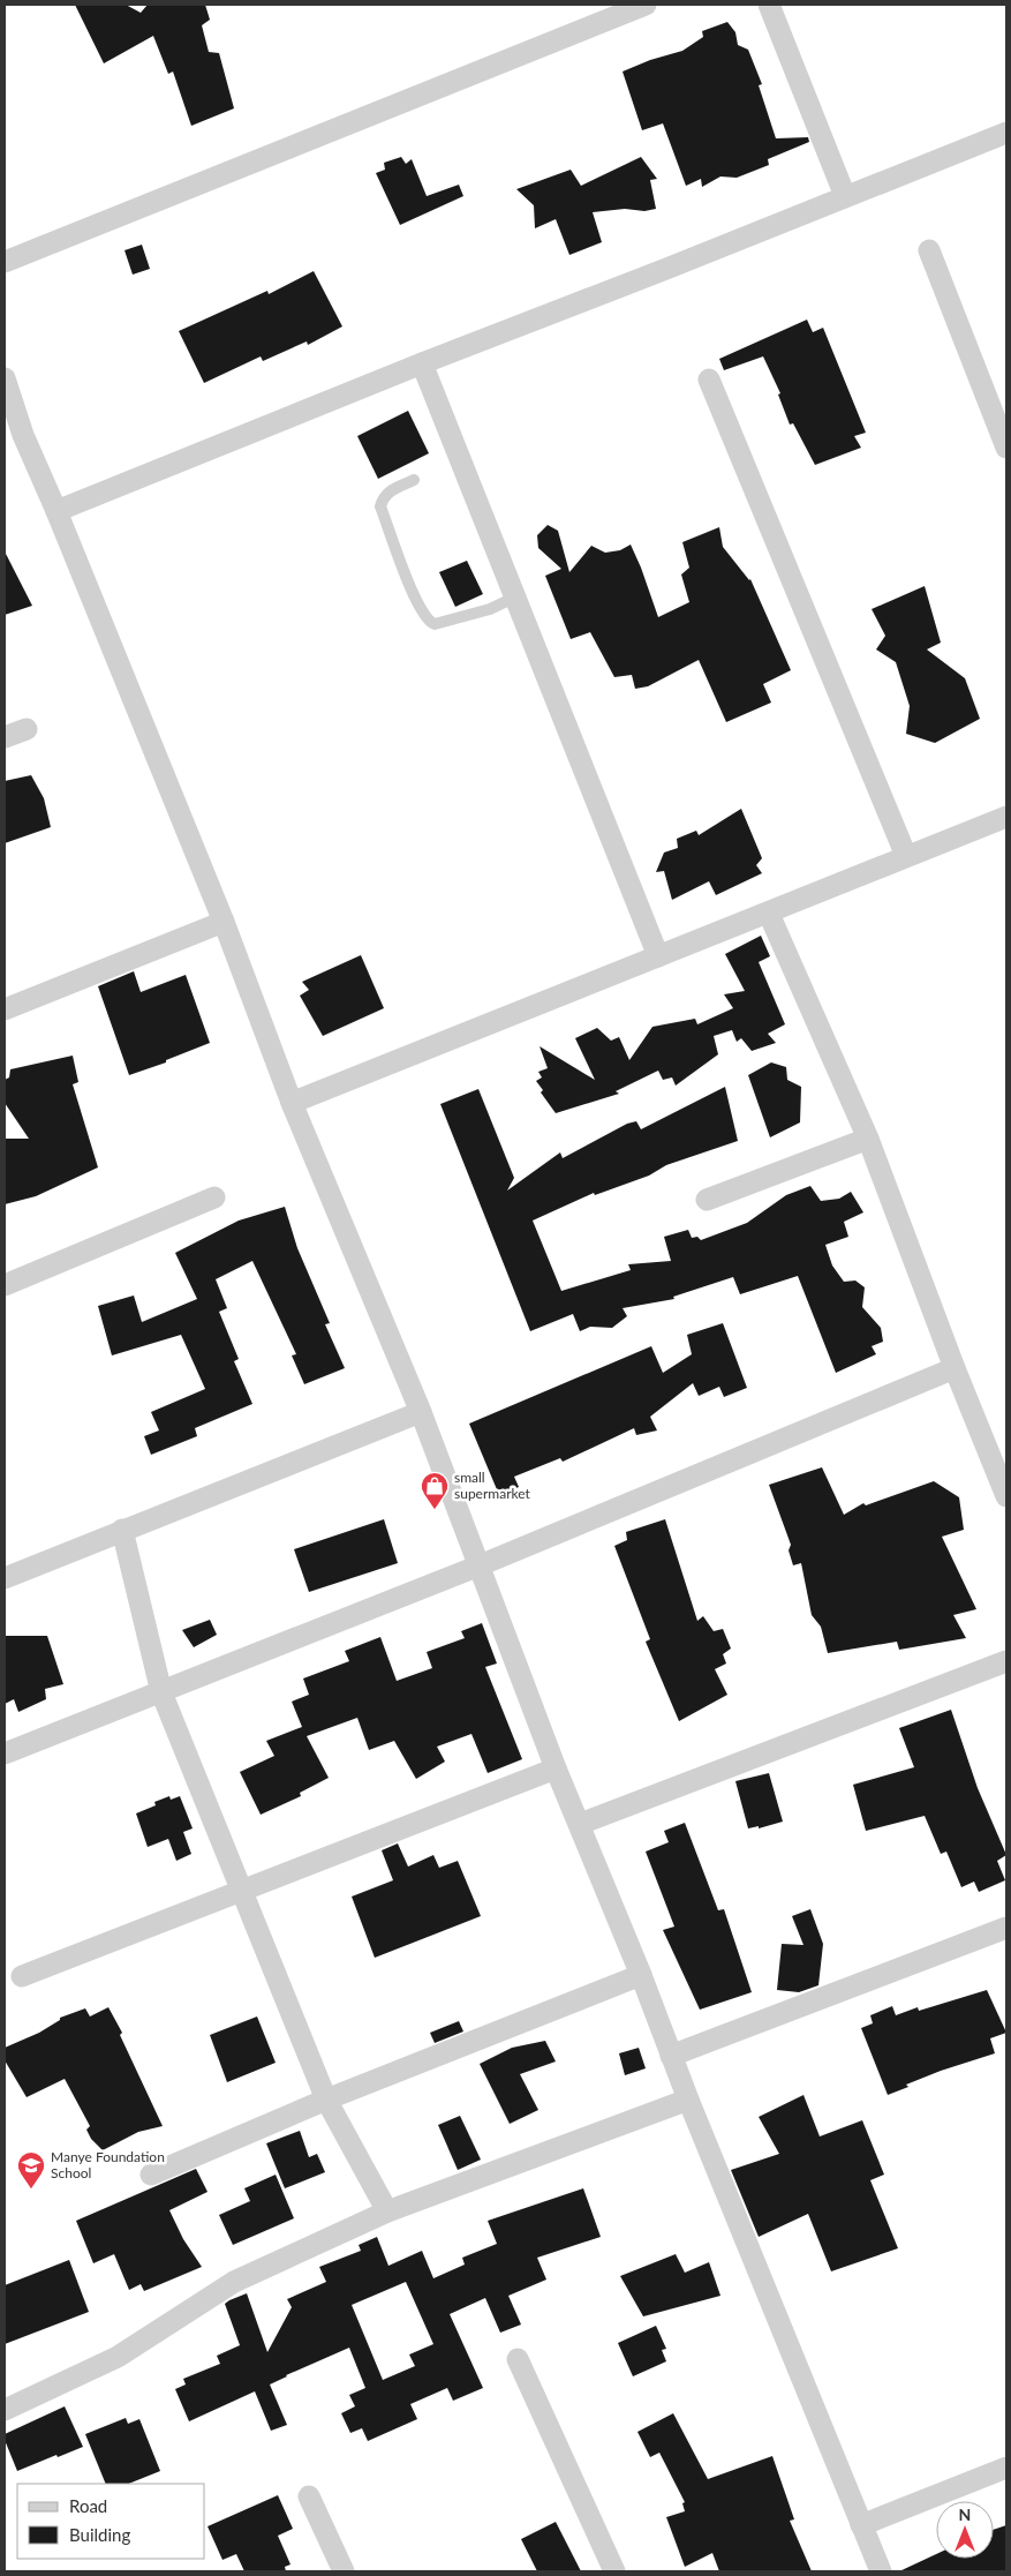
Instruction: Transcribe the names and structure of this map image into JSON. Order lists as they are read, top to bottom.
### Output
{
  "places": {
    "shop": ["small supermarket"],
    "school or university": ["Manye Foundation School"]
  },
  "legend": ["Road", "Building"],
  "north": "top"
}
